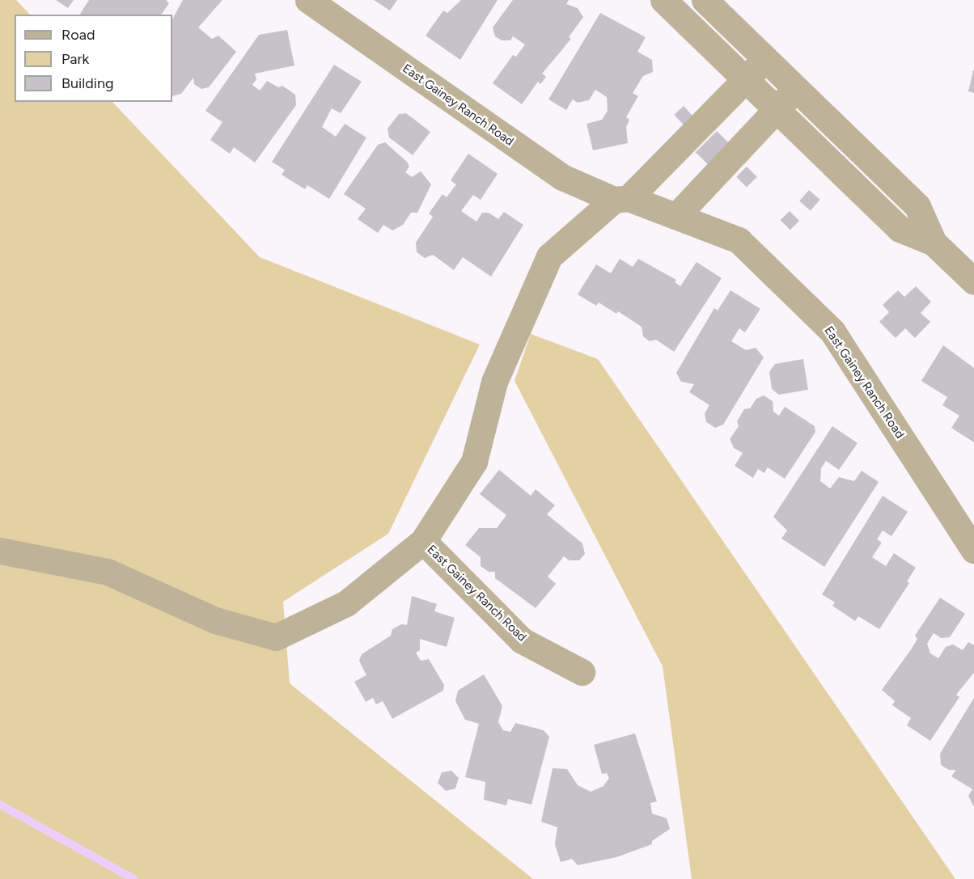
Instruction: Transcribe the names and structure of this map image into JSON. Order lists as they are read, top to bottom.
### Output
{
  "streets": {
    "street": ["East Gainey Ranch Road"]
  },
  "legend": ["Road", "Park", "Building"]
}
